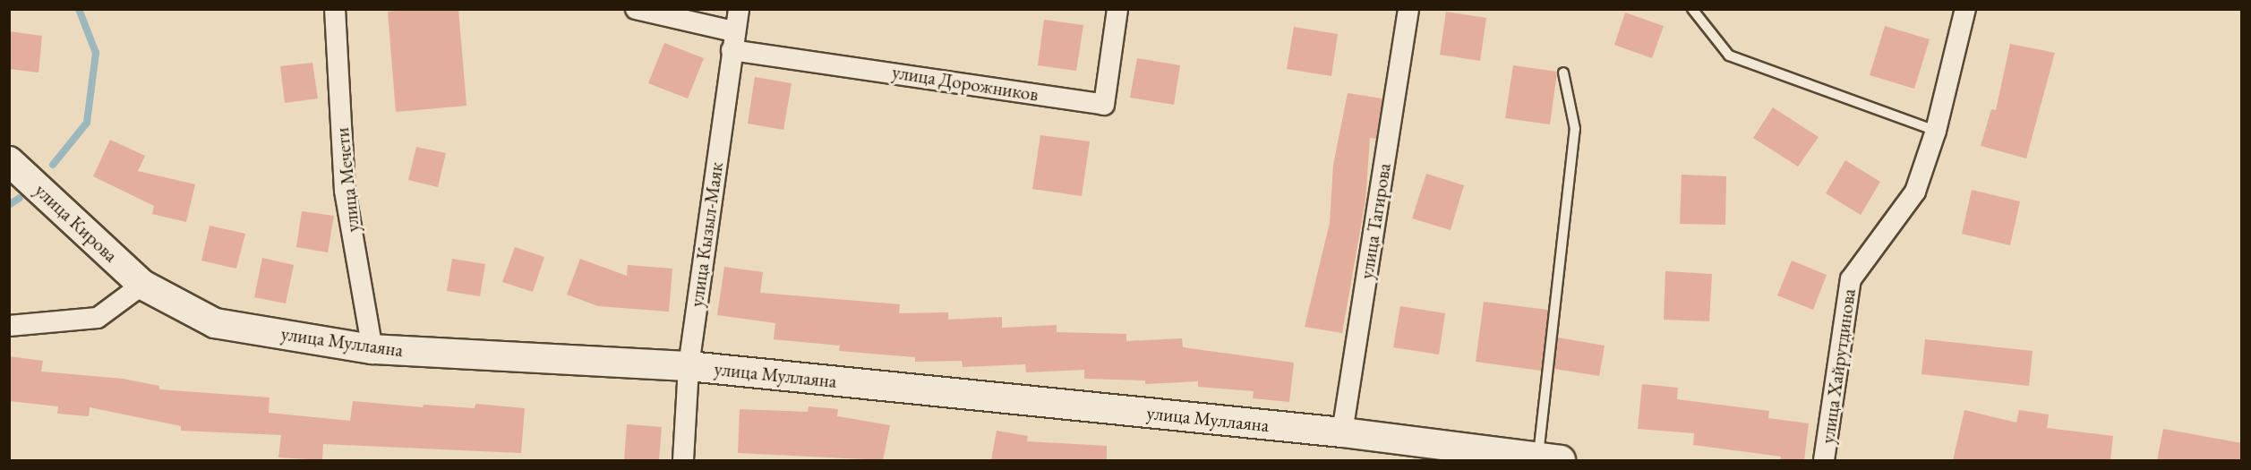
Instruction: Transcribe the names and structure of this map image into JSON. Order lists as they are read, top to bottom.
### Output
{
  "streets": {
    "main road": ["улица Кирова", "улица Муллаяна"],
    "street": [
      "улица Дорожников",
      "улица Мечети",
      "улица Тагирова",
      "улица Кызыл-Маяк",
      "улица Хайрутдинова"
    ]
  },
  "crossings": [
    ["улица Дорожников", "улица Кызыл-Маяк"],
    ["улица Мечети", "улица Муллаяна"],
    ["улица Тагирова", "улица Муллаяна"],
    ["улица Кирова", "улица Муллаяна"],
    ["улица Кызыл-Маяк", "улица Муллаяна"]
  ]
}
